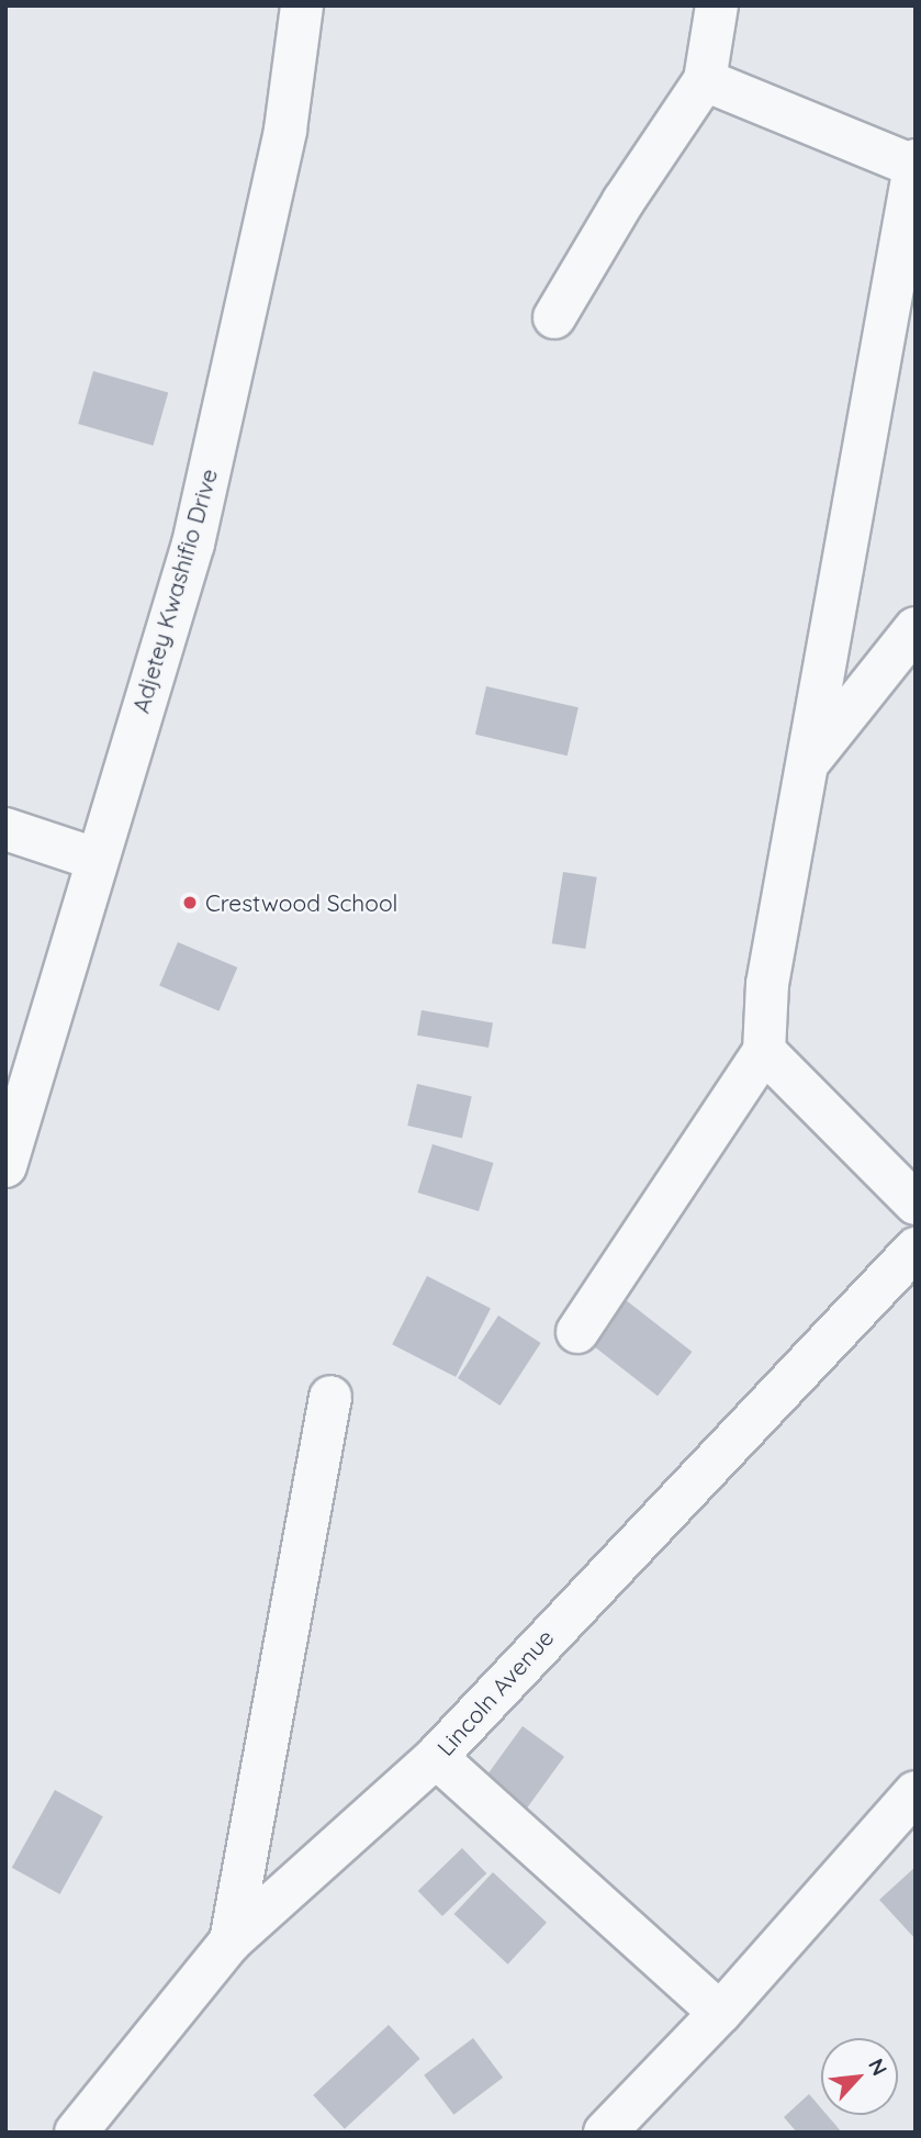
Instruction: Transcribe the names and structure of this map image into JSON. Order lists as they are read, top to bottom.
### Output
{
  "streets": {
    "street": ["Adjetey Kwashifio Drive", "Lincoln Avenue"]
  },
  "places": ["Crestwood School"],
  "north": "top right"
}
